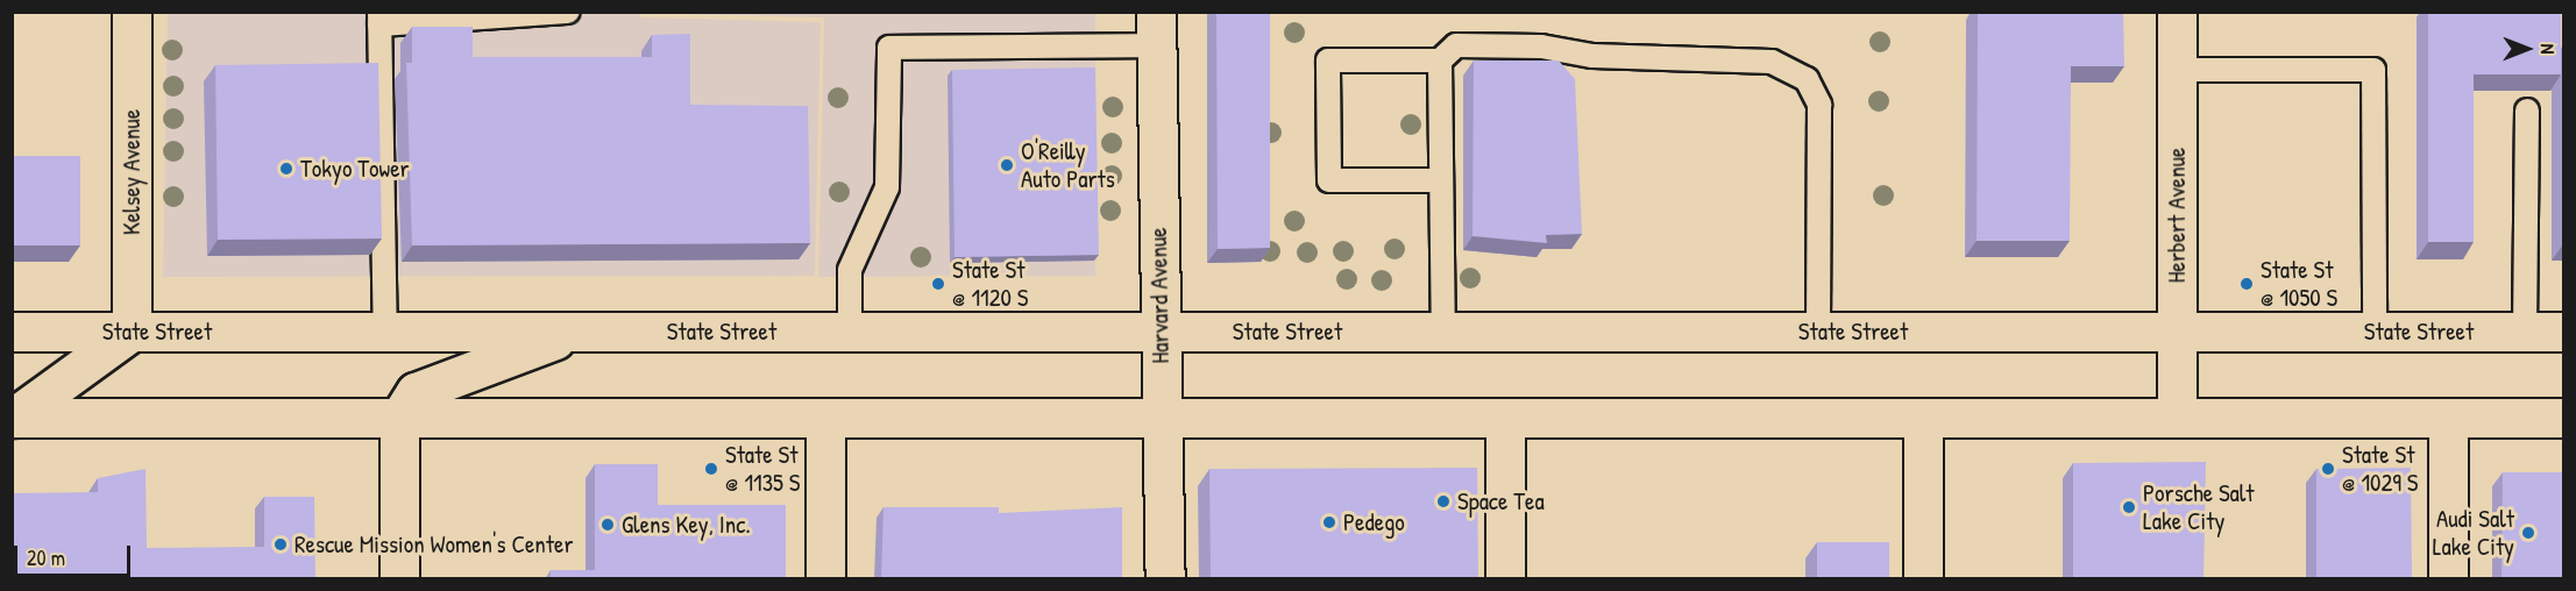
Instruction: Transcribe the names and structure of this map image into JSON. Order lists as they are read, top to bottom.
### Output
{
  "streets": {
    "main road": [
      "Kelsey Avenue",
      "Herbert Avenue",
      "Harvard Avenue",
      "State Street"
    ]
  },
  "crossings": [
    ["Kelsey Avenue", "State Street"],
    ["Herbert Avenue", "State Street"],
    ["Harvard Avenue", "State Street"]
  ],
  "places": [
    "O'Reilly Auto Parts",
    "Tokyo Tower",
    "State St @ 1120 S",
    "State St @ 1050 S",
    "State St @ 1135 S",
    "State St @ 1029 S",
    "Space Tea",
    "Porsche Salt Lake City",
    "Pedego",
    "Glens Key, Inc.",
    "Audi Salt Lake City",
    "Rescue Mission Women's Center"
  ],
  "scale_bar": "20 m",
  "north": "right"
}
